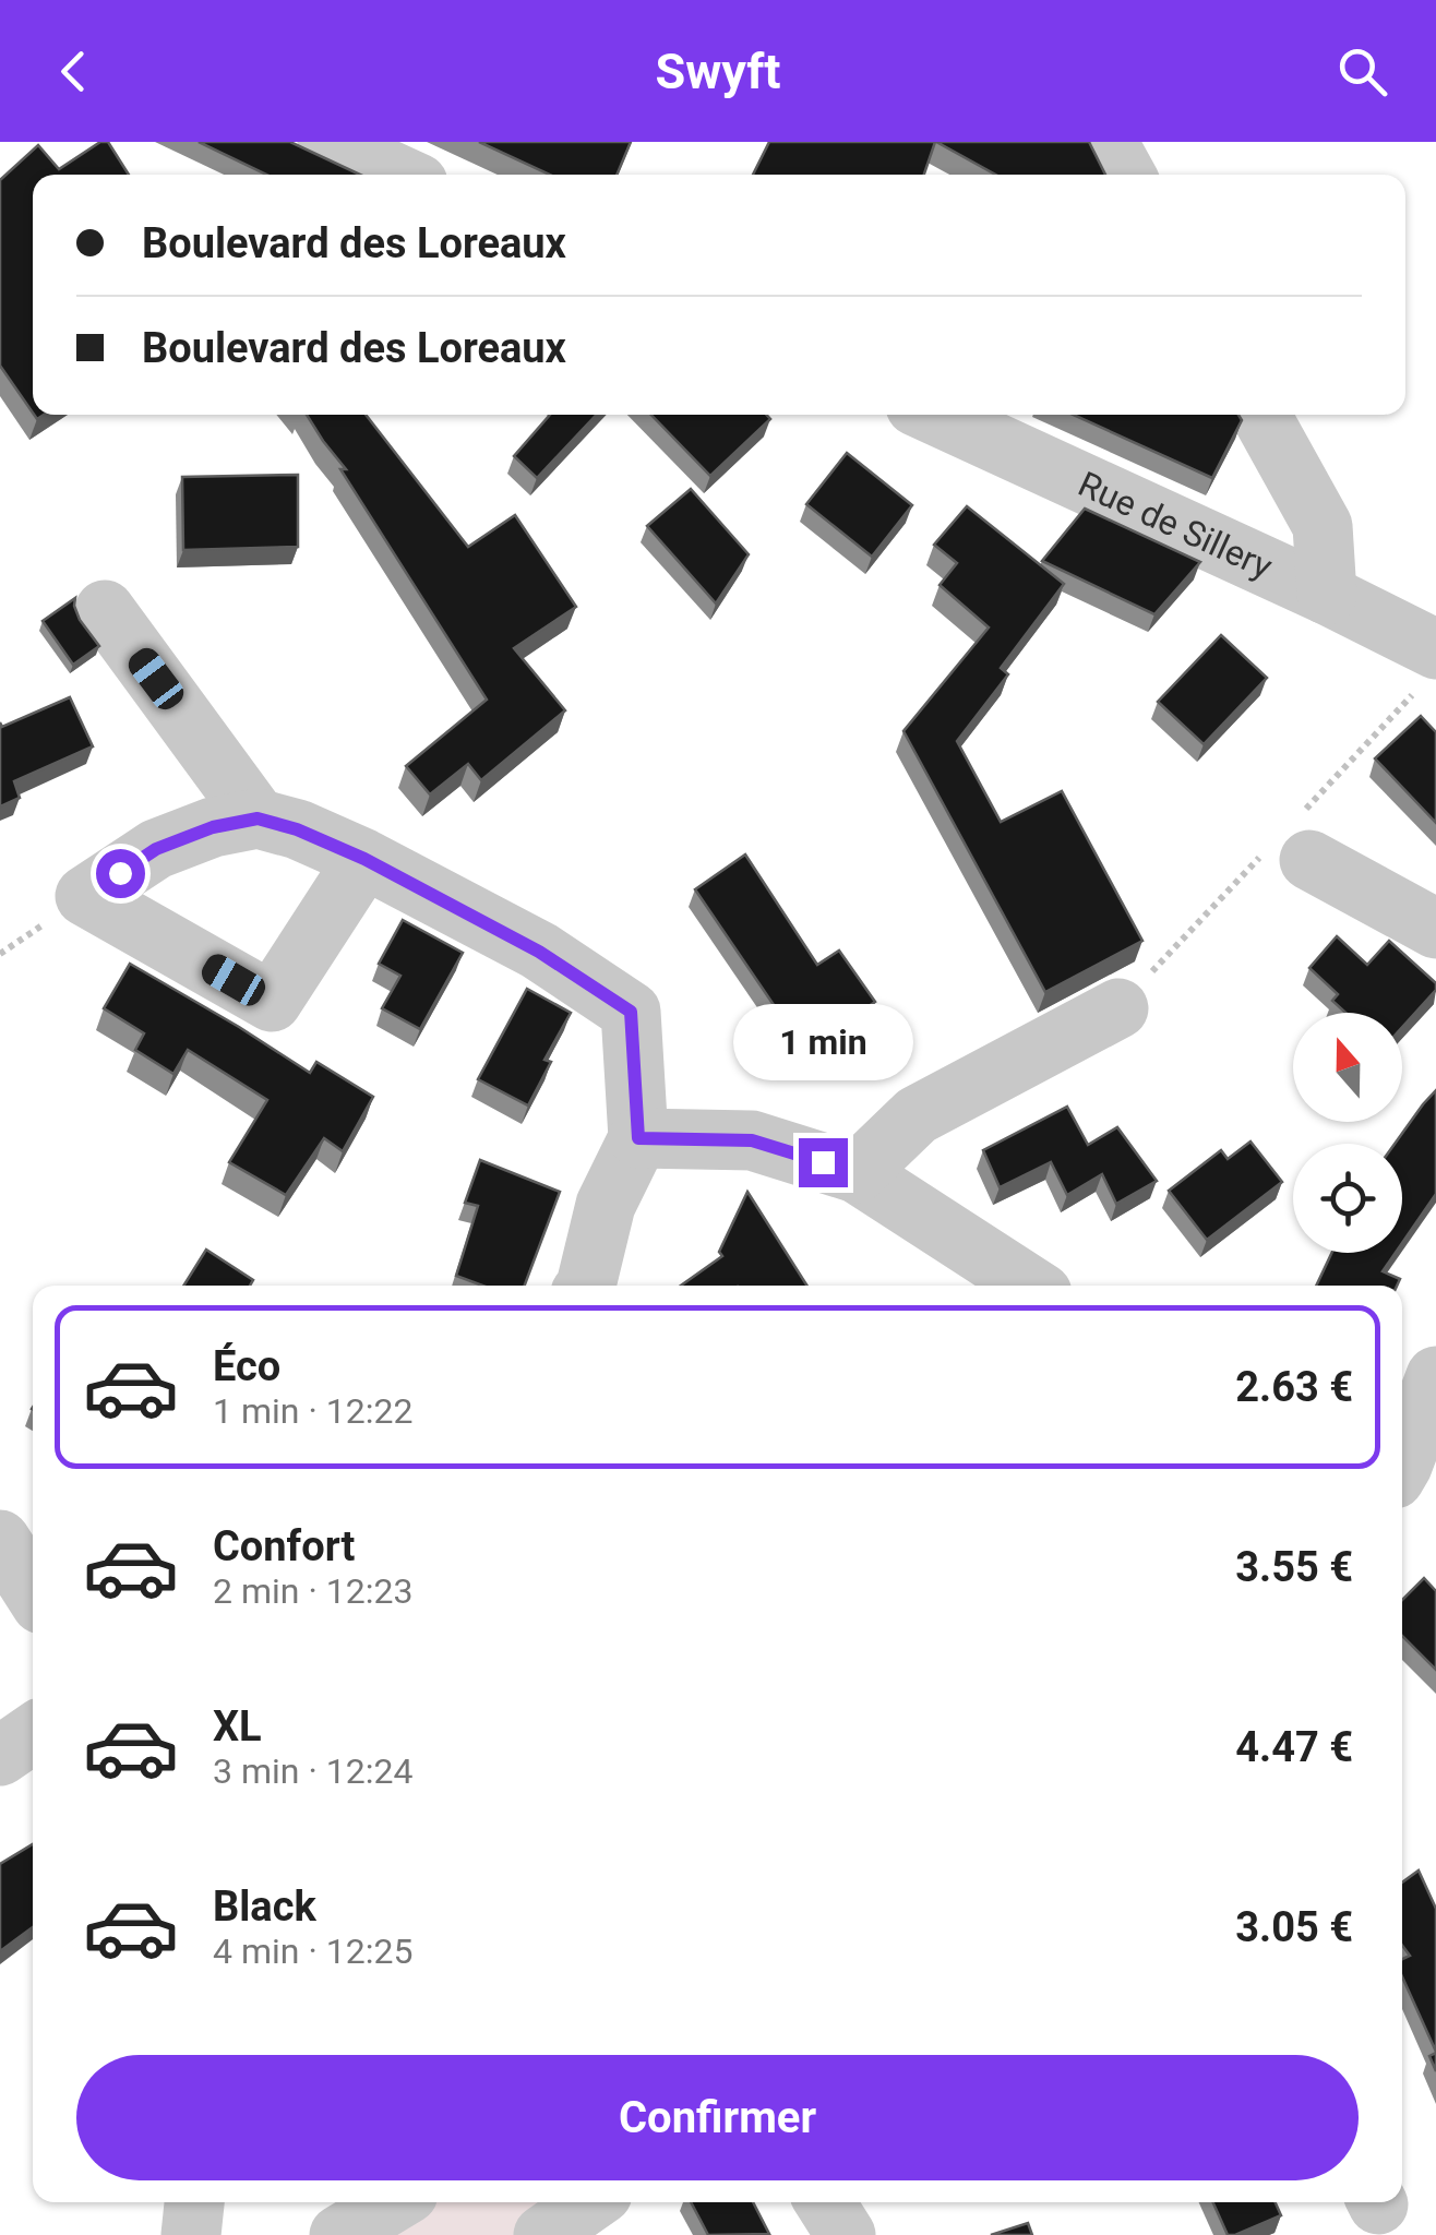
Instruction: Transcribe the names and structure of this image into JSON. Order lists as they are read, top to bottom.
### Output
{
  "streets": {
    "street": ["Rue de Sillery"]
  },
  "north": "top",
  "page": {
    "header": "Swyft",
    "banner": ["Boulevard des Loreaux", "Boulevard des Loreaux"],
    "bubble": "1 min",
    "list": [
      {
        "name": "Éco",
        "note": "1 min · 12:22",
        "value": "2.63 €"
      },
      {
        "name": "Confort",
        "note": "2 min · 12:23",
        "value": "3.55 €"
      },
      {
        "name": "XL",
        "note": "3 min · 12:24",
        "value": "4.47 €"
      },
      {
        "name": "Black",
        "note": "4 min · 12:25",
        "value": "3.05 €"
      }
    ],
    "buttons": "Confirmer"
  }
}
